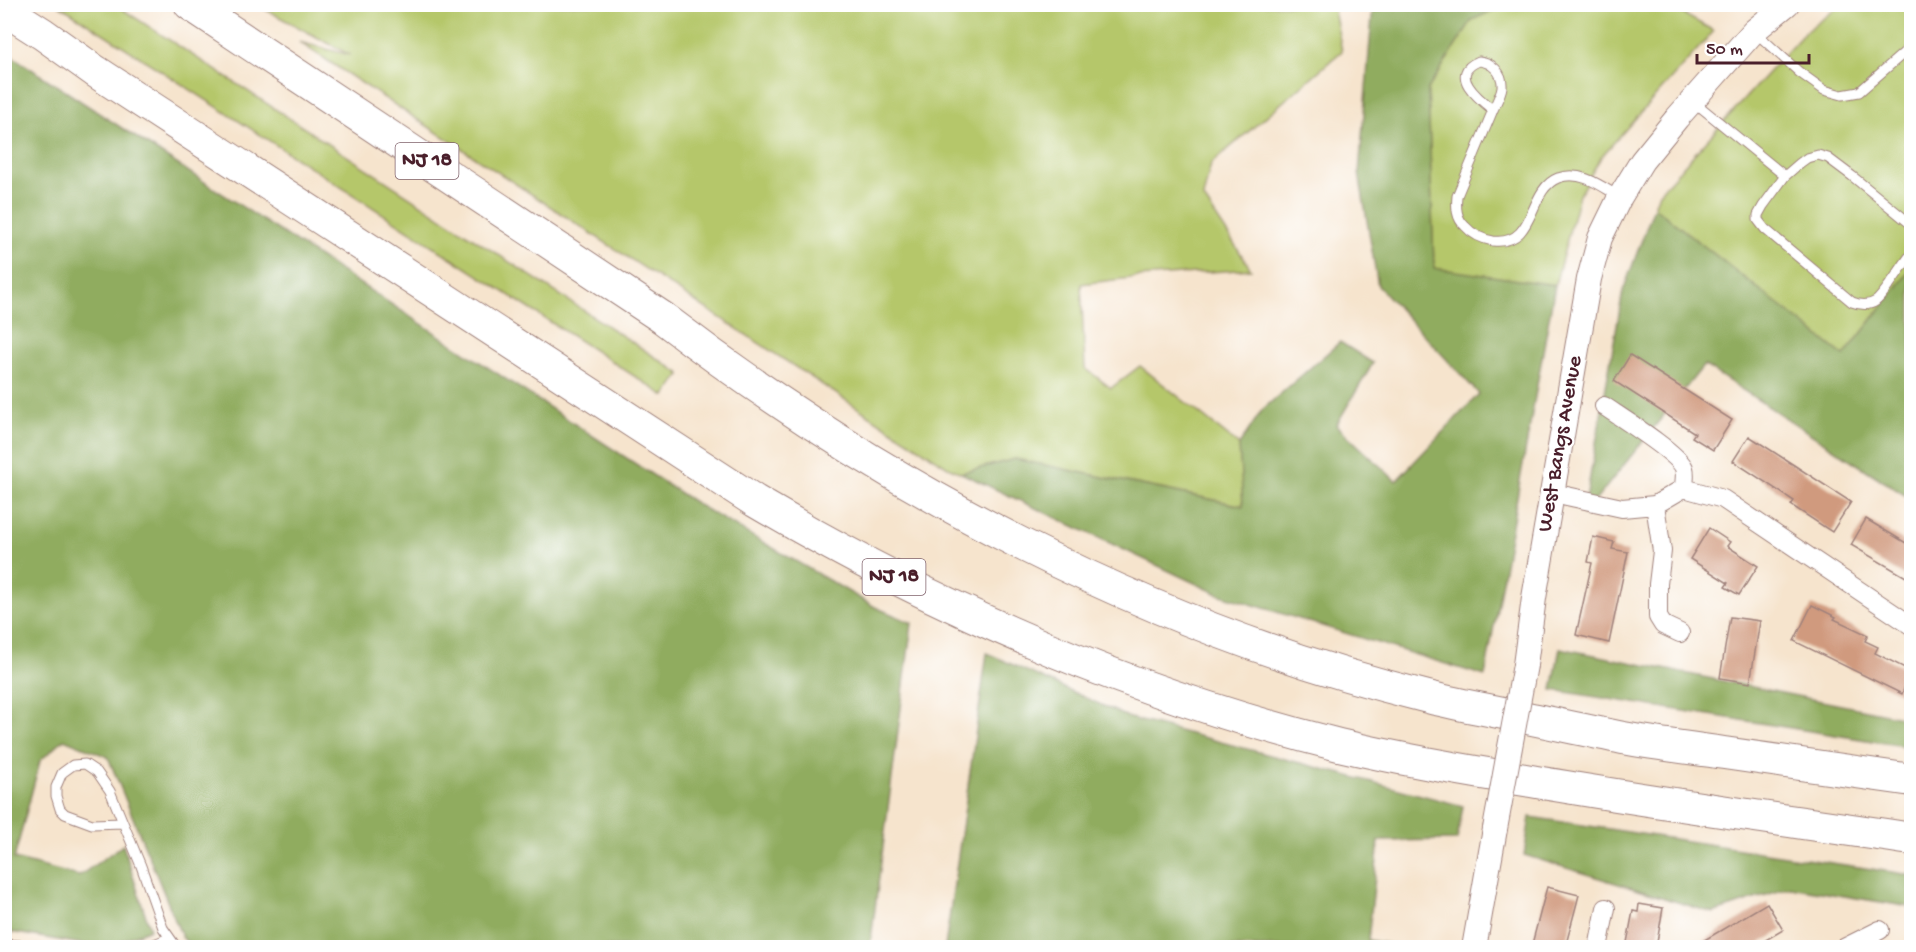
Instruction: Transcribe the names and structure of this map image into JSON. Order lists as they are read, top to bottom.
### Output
{
  "streets": {
    "highway": ["NJ 18"],
    "street": ["West Bangs Avenue"]
  },
  "scale_bar": "50 m"
}
